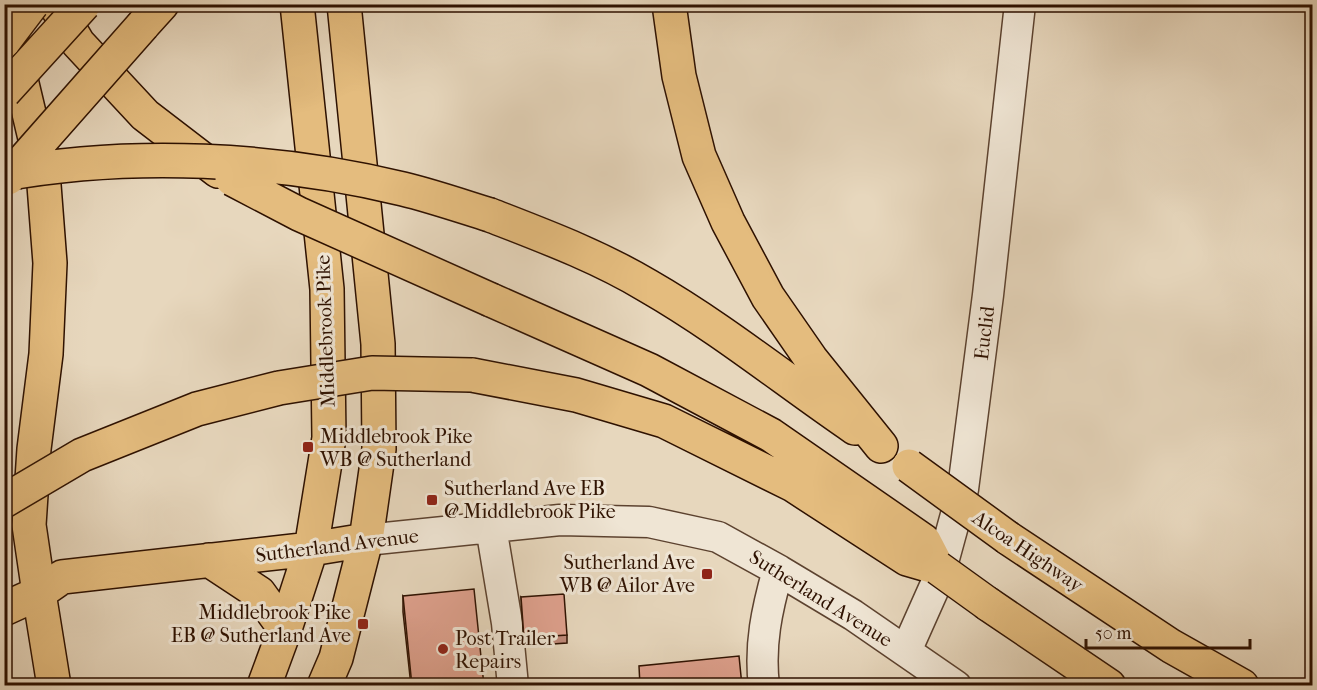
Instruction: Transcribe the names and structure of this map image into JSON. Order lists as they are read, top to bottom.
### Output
{
  "streets": {
    "main road": ["Middlebrook Pike", "Sutherland Avenue", "Alcoa Highway"],
    "street": ["Euclid"]
  },
  "crossings": [
    ["Middlebrook Pike", "Sutherland Avenue"],
    ["Euclid", "Sutherland Avenue"]
  ],
  "places": {
    "transit": [
      "Middlebrook Pike WB @ Sutherland",
      "Sutherland Ave EB @ Middlebrook Pike",
      "Sutherland Ave WB @ Ailor Ave",
      "Middlebrook Pike EB @ Sutherland Ave"
    ],
    "other": ["Post Trailer Repairs"]
  },
  "scale_bar": "50 m"
}
